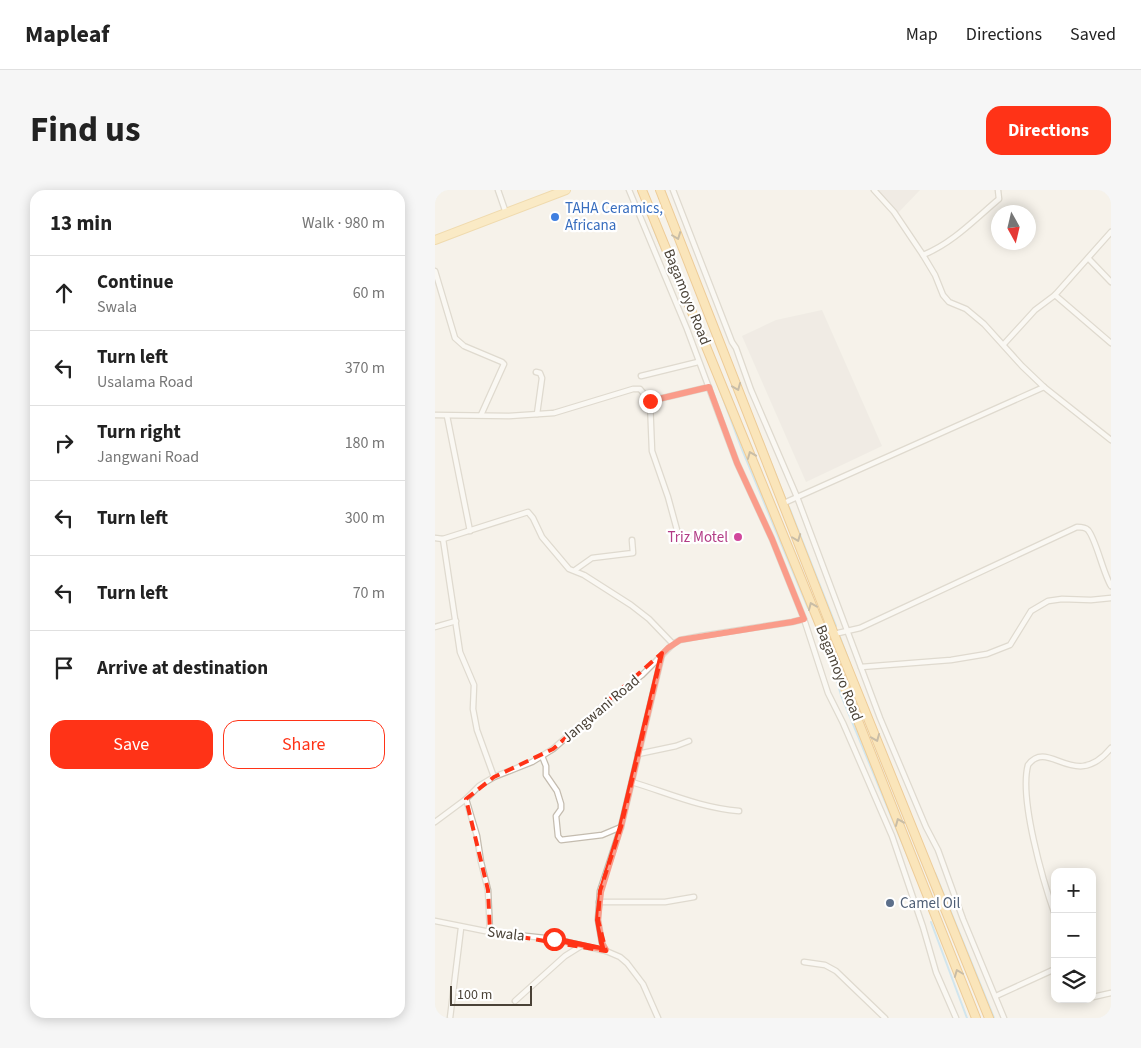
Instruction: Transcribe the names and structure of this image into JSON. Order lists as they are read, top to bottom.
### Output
{
  "streets": {
    "highway": ["Bagamoyo Road"],
    "street": ["Jangwani Road", "Swala"]
  },
  "places": ["TAHA Ceramics, Africana", "Triz Motel", "Camel Oil"],
  "scale_bar": "100 m",
  "north": "bottom",
  "page": {
    "header": "Mapleaf",
    "nav": ["Map", "Directions", "Saved"],
    "title": "Find us",
    "buttons": [
      "Directions",
      ["Save", "Share"]
    ],
    "heading": ["13 min", "Walk · 980 m"],
    "list": [
      ["Continue", "Swala", "60 m"],
      ["Turn left", "Usalama Road", "370 m"],
      ["Turn right", "Jangwani Road", "180 m"],
      ["Turn left", "300 m"],
      ["Turn left", "70 m"],
      "Arrive at destination"
    ],
    "map_buttons": ["+", "−"],
    "scale": "100 m"
  }
}
